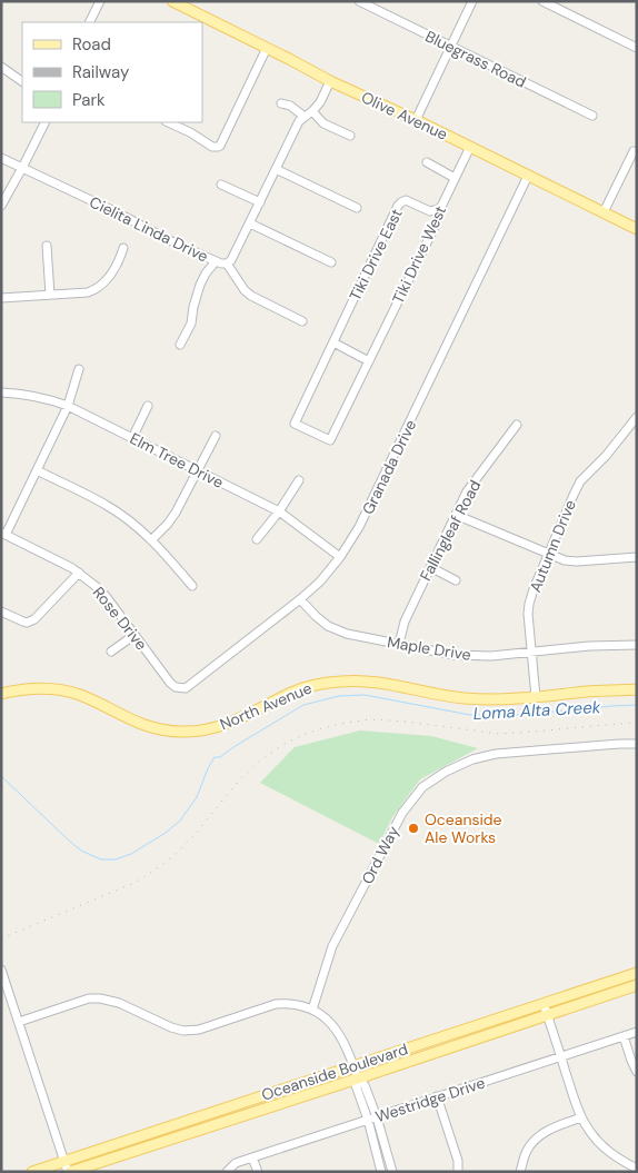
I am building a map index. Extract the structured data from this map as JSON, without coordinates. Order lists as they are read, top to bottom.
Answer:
{
  "streets": {
    "main road": ["Olive Avenue", "North Avenue", "Oceanside Boulevard"],
    "street": [
      "Bluegrass Road",
      "Cielita Linda Drive",
      "Tiki Drive East",
      "Tiki Drive West",
      "Elm Tree Drive",
      "Granada Drive",
      "Fallingleaf Road",
      "Autumn Drive",
      "Rose Drive",
      "Maple Drive",
      "Ord Way",
      "Westridge Drive"
    ]
  },
  "crossings": [
    ["Olive Avenue", "Cielita Linda Drive"],
    ["Olive Avenue", "Tiki Drive West"],
    ["Olive Avenue", "Granada Drive"],
    ["Tiki Drive East", "Tiki Drive West"],
    ["Elm Tree Drive", "Granada Drive"],
    ["Granada Drive", "Rose Drive"],
    ["Granada Drive", "Maple Drive"],
    ["Fallingleaf Road", "Maple Drive"],
    ["Autumn Drive", "Maple Drive"],
    ["Autumn Drive", "North Avenue"]
  ],
  "water": ["Loma Alta Creek"],
  "places": ["Oceanside Ale Works"],
  "legend": ["Road", "Railway", "Park"]
}
